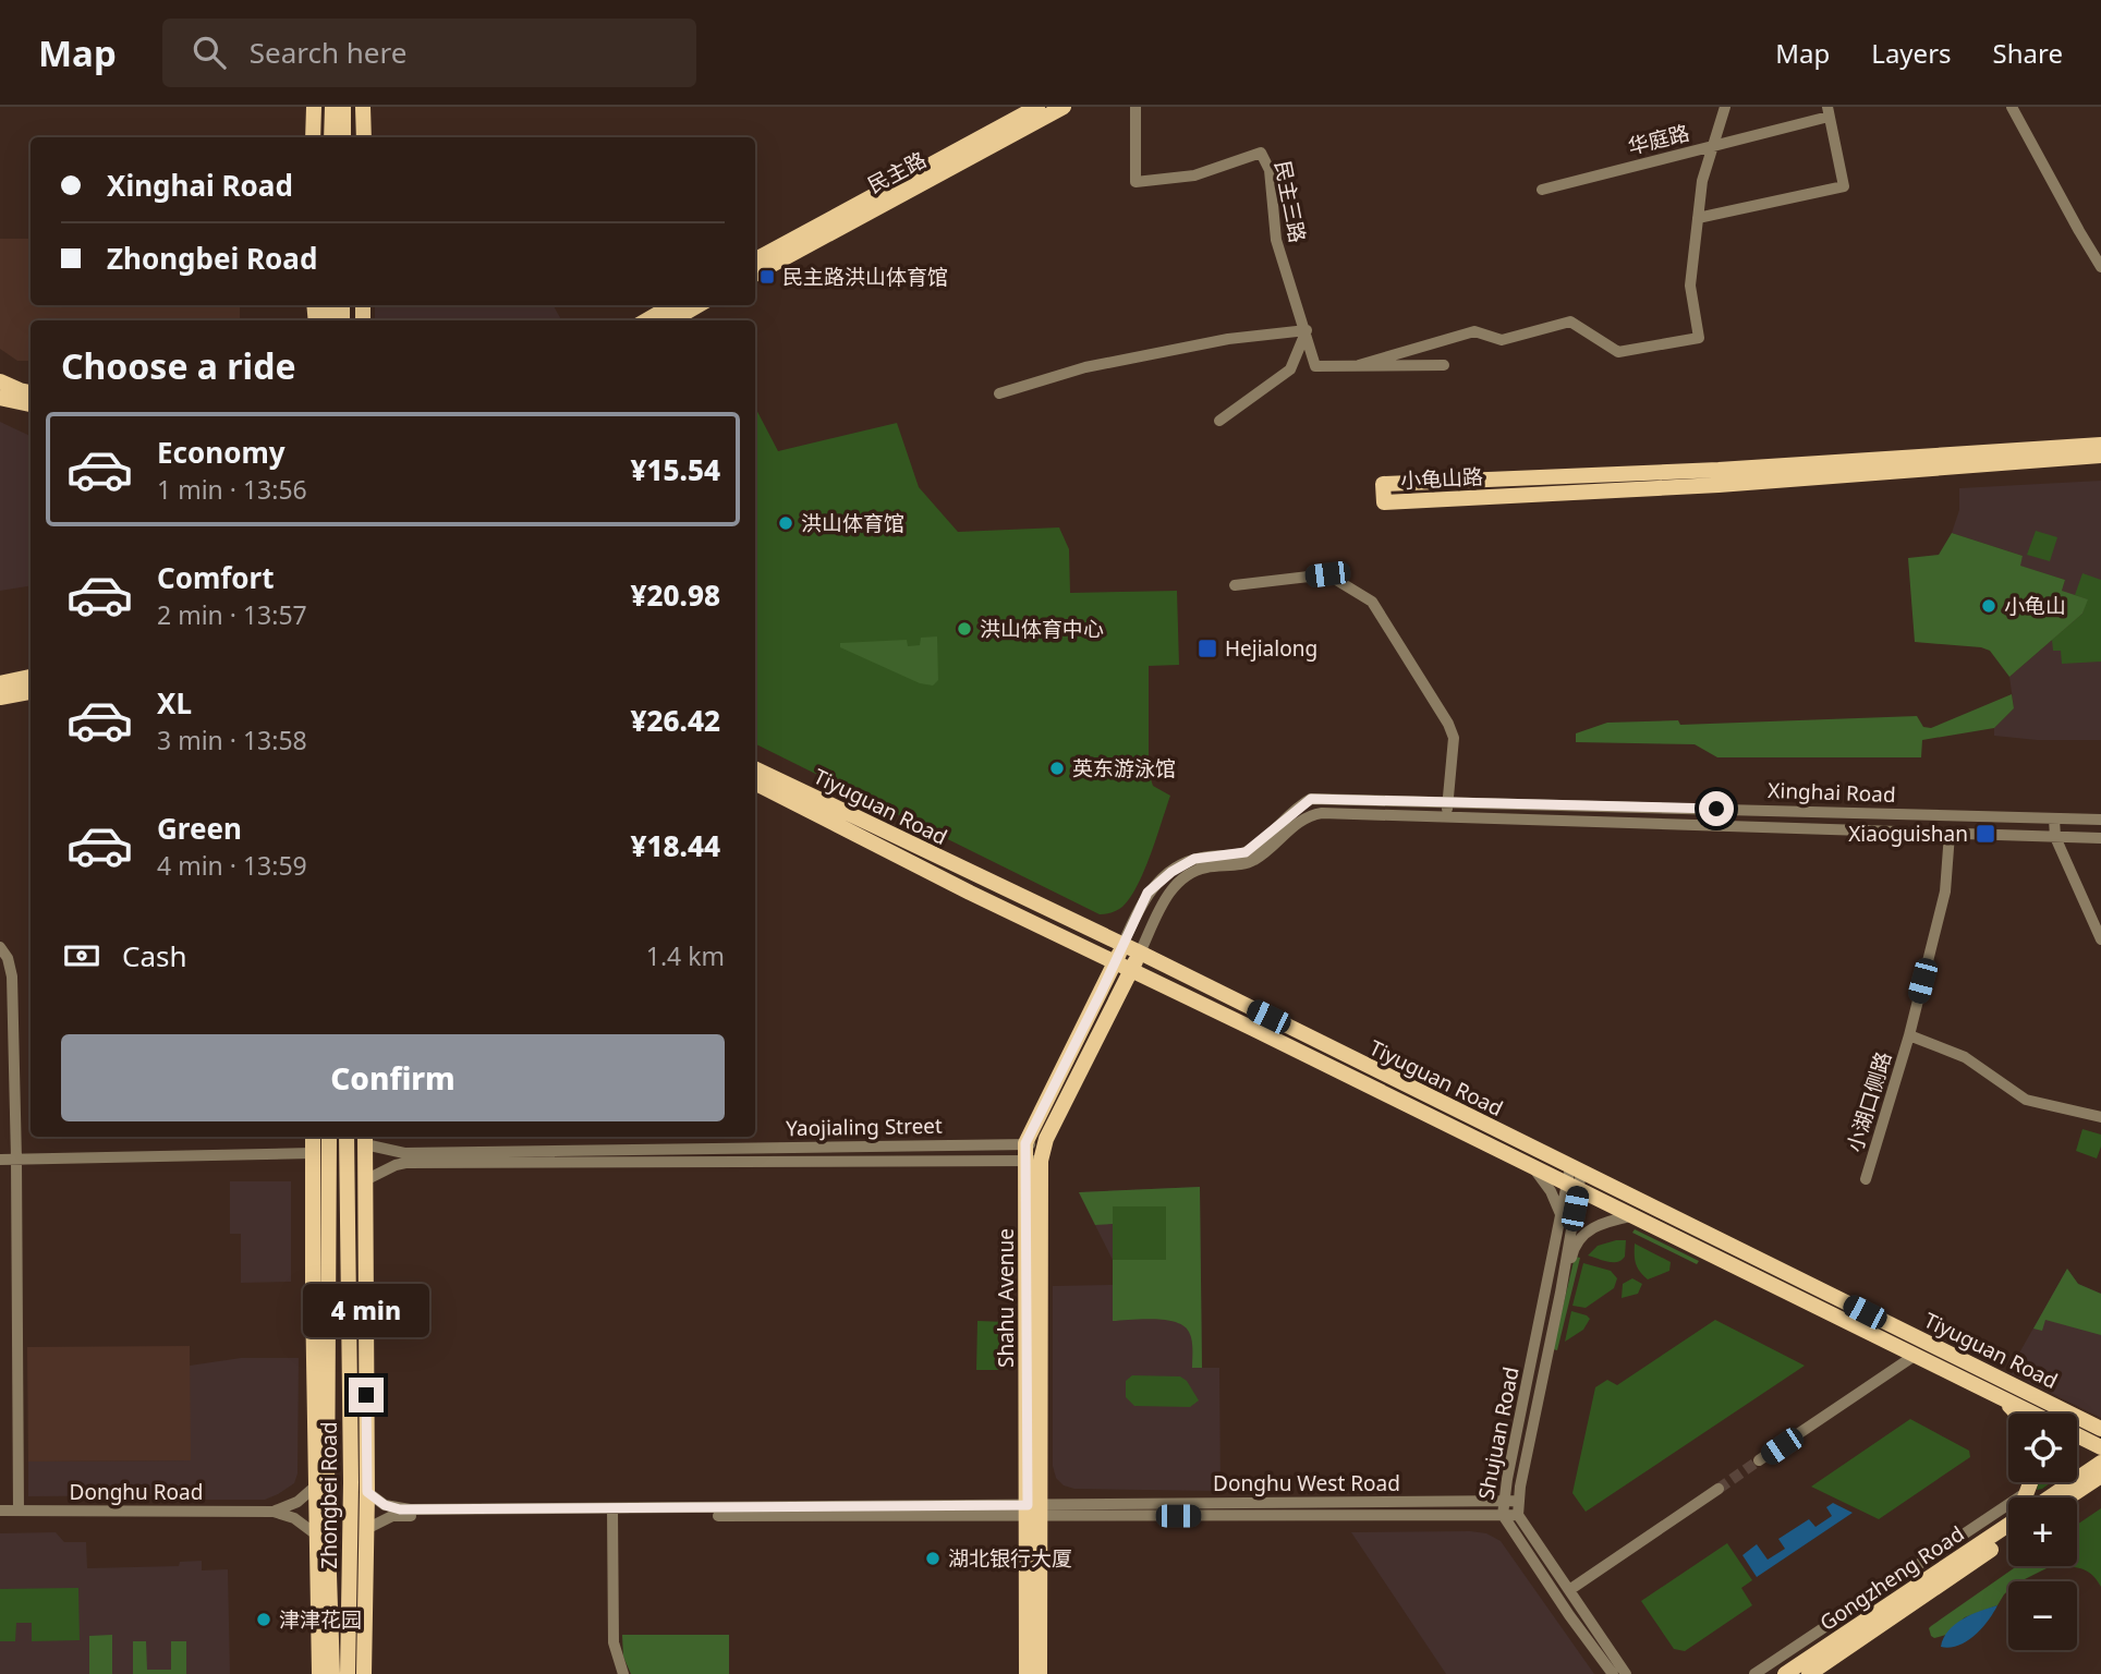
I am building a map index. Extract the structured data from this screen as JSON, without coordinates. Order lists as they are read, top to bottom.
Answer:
{
  "streets": {
    "main road": [
      "民主路",
      "小龟山路",
      "Tiyuguan Road",
      "Shahu Avenue",
      "Zhongbei Road",
      "Gongzheng Road"
    ],
    "street": [
      "华庭路",
      "民主三路",
      "Xinghai Road",
      "小湖口侧路",
      "Yaojialing Street",
      "Shujuan Road",
      "Donghu West Road",
      "Donghu Road"
    ]
  },
  "crossings": [
    ["Xinghai Road", "Tiyuguan Road"],
    ["Xinghai Road", "小湖口侧路"],
    ["Xinghai Road", "Shahu Avenue"],
    ["Tiyuguan Road", "Shahu Avenue"],
    ["Tiyuguan Road", "Shujuan Road"],
    ["Yaojialing Street", "Shahu Avenue"],
    ["Yaojialing Street", "Zhongbei Road"],
    ["Shahu Avenue", "Donghu West Road"],
    ["Shujuan Road", "Donghu West Road"],
    ["Donghu West Road", "Zhongbei Road"],
    ["Donghu Road", "Zhongbei Road"]
  ],
  "places": {
    "transit": ["民主路洪山体育馆", "Hejialong", "Xiaoguishan"],
    "other": [
      "洪山体育馆",
      "小龟山",
      "洪山体育中心",
      "英东游泳馆",
      "湖北银行大厦",
      "津津花园"
    ]
  },
  "page": {
    "header": "Map",
    "search": "Search here",
    "nav": ["Map", "Layers", "Share"],
    "banner": ["Xinghai Road", "Zhongbei Road"],
    "heading": "Choose a ride",
    "list": [
      {
        "name": "Economy",
        "note": "1 min · 13:56",
        "value": "¥15.54"
      },
      {
        "name": "Comfort",
        "note": "2 min · 13:57",
        "value": "¥20.98"
      },
      {
        "name": "XL",
        "note": "3 min · 13:58",
        "value": "¥26.42"
      },
      {
        "name": "Green",
        "note": "4 min · 13:59",
        "value": "¥18.44"
      }
    ],
    "pay": ["Cash", "1.4 km"],
    "buttons": "Confirm",
    "bubble": "4 min",
    "map_buttons": ["+", "−"]
  }
}
